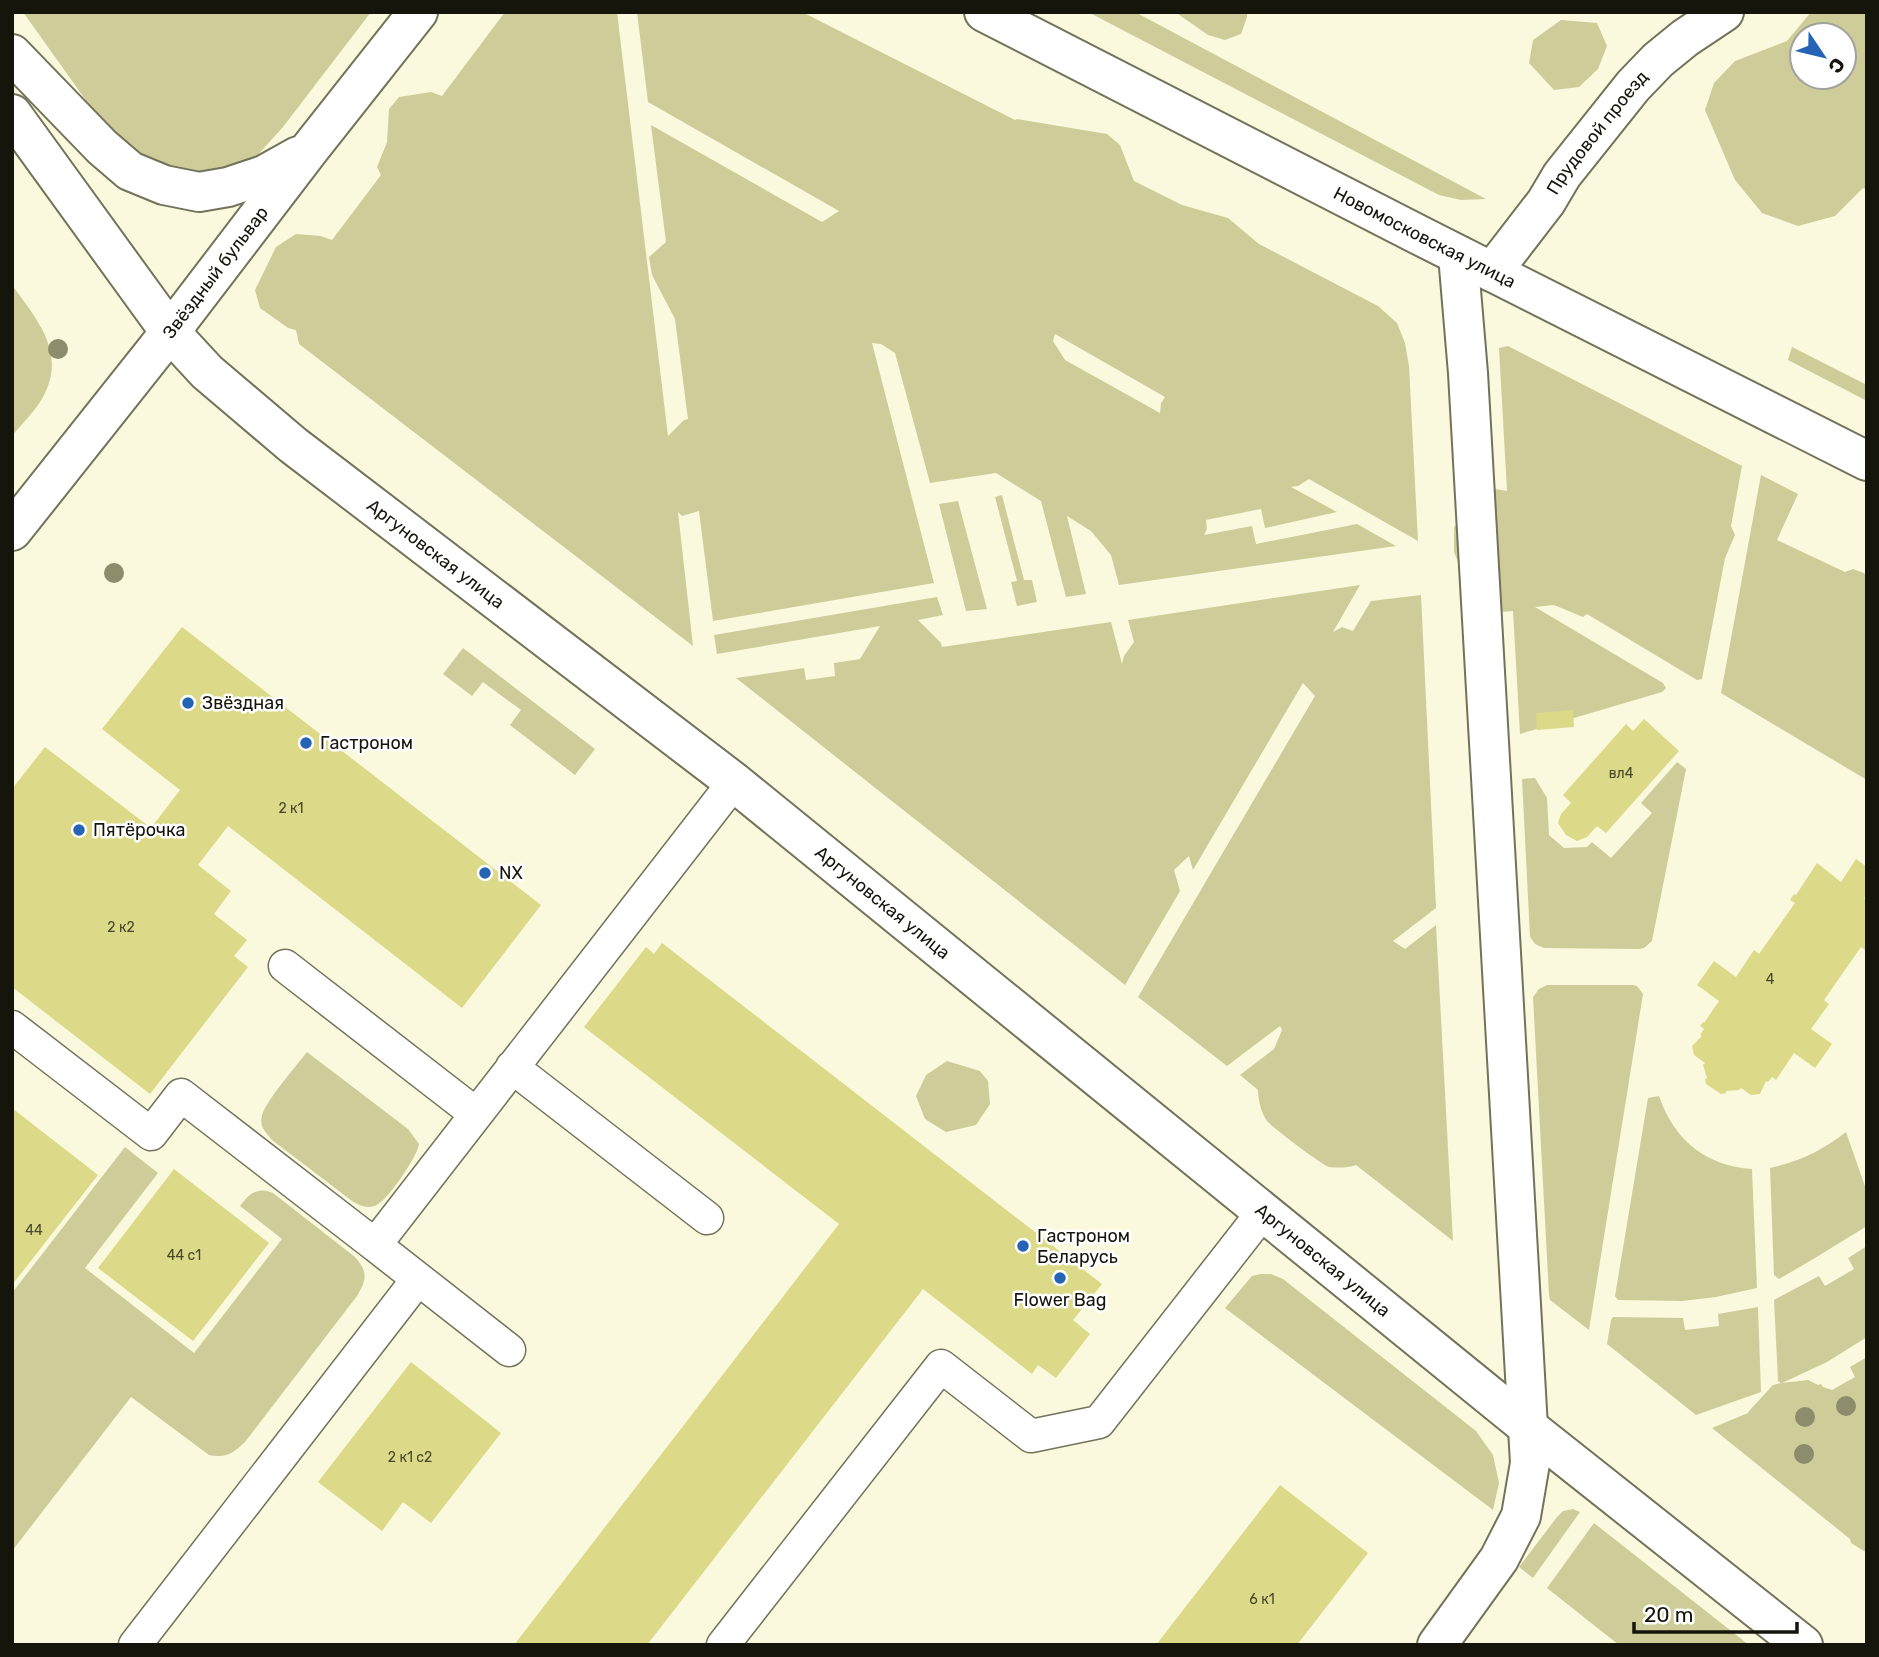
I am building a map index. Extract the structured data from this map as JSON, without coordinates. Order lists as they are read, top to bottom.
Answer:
{
  "streets": {
    "main road": [
      "Прудовой проезд",
      "Новомосковская улица",
      "Звёздный бульвар",
      "Аргуновская улица"
    ]
  },
  "crossings": [
    ["Прудовой проезд", "Новомосковская улица"],
    ["Звёздный бульвар", "Аргуновская улица"]
  ],
  "places": [
    "Звёздная",
    "Гастроном",
    "Пятёрочка",
    "NX",
    "Гастроном Беларусь",
    "Flower Bag"
  ],
  "house_numbers": [
    "вл4",
    "2 к1",
    "2 к2",
    "4",
    "44",
    "44 с1",
    "2 к1 с2",
    "6 к1"
  ],
  "scale_bar": "20 m",
  "north": "bottom right"
}
